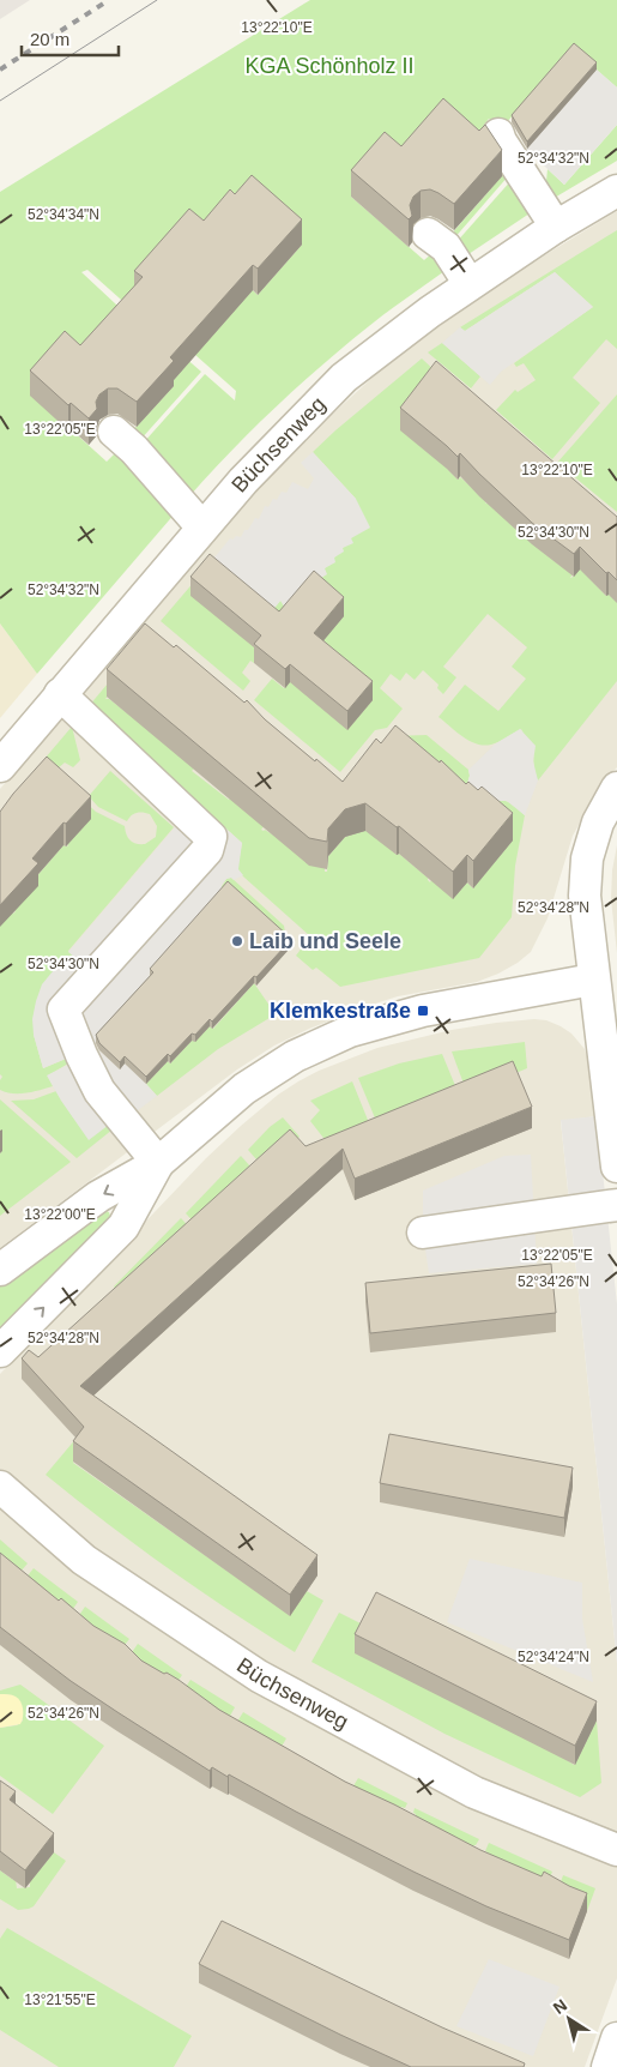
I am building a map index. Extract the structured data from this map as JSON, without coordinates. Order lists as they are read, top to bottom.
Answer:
{
  "streets": {
    "street": ["Büchsenweg"]
  },
  "parks": ["KGA Schönholz II"],
  "places": {
    "other": ["Laib und Seele"],
    "transit": ["Klemkestraße"]
  },
  "scale_bar": "20 m",
  "north": "top left",
  "coordinates": [
    "13°22'10\"E",
    "52°34'32\"N",
    "52°34'34\"N",
    "13°22'05\"E",
    "52°34'30\"N",
    "52°34'28\"N",
    "13°22'00\"E",
    "52°34'26\"N",
    "52°34'24\"N",
    "13°21'55\"E"
  ]
}
